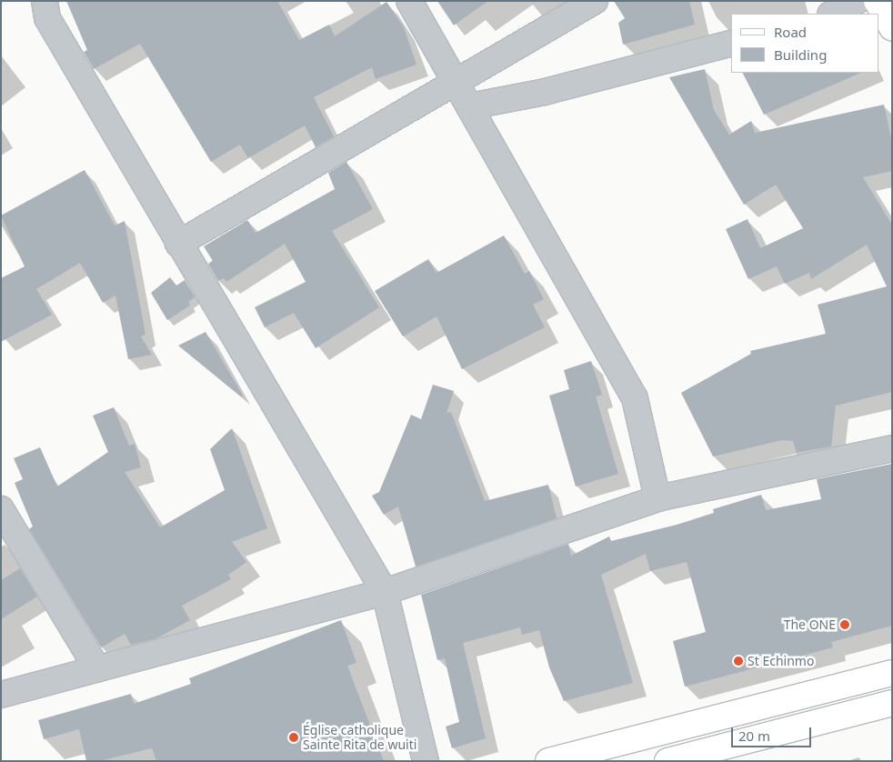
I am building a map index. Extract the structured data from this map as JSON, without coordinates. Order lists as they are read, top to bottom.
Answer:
{
  "places": ["The ONE", "St Echinmo", "Église catholique Sainte Rita de wuiti"],
  "legend": ["Road", "Building"],
  "scale_bar": "20 m"
}
